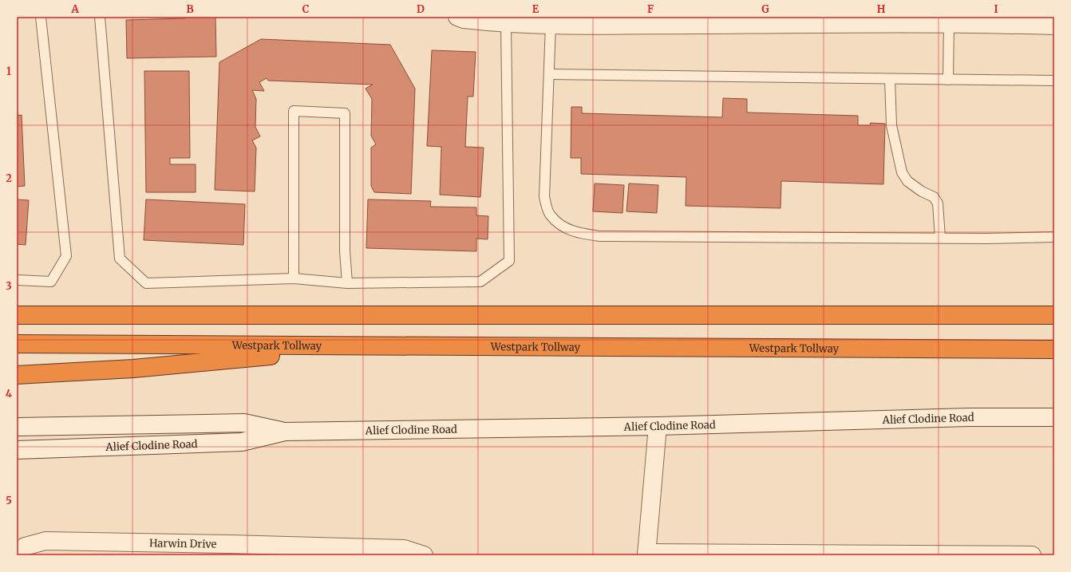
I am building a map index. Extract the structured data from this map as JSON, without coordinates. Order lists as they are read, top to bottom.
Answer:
{
  "streets": {
    "highway": ["Westpark Tollway"],
    "street": ["Alief Clodine Road", "Harwin Drive"]
  },
  "grid": {
    "columns": [
      "A",
      "B",
      "C",
      "D",
      "E",
      "F",
      "G",
      "H",
      "I"
    ],
    "rows": [
      "1",
      "2",
      "3",
      "4",
      "5"
    ]
  }
}
